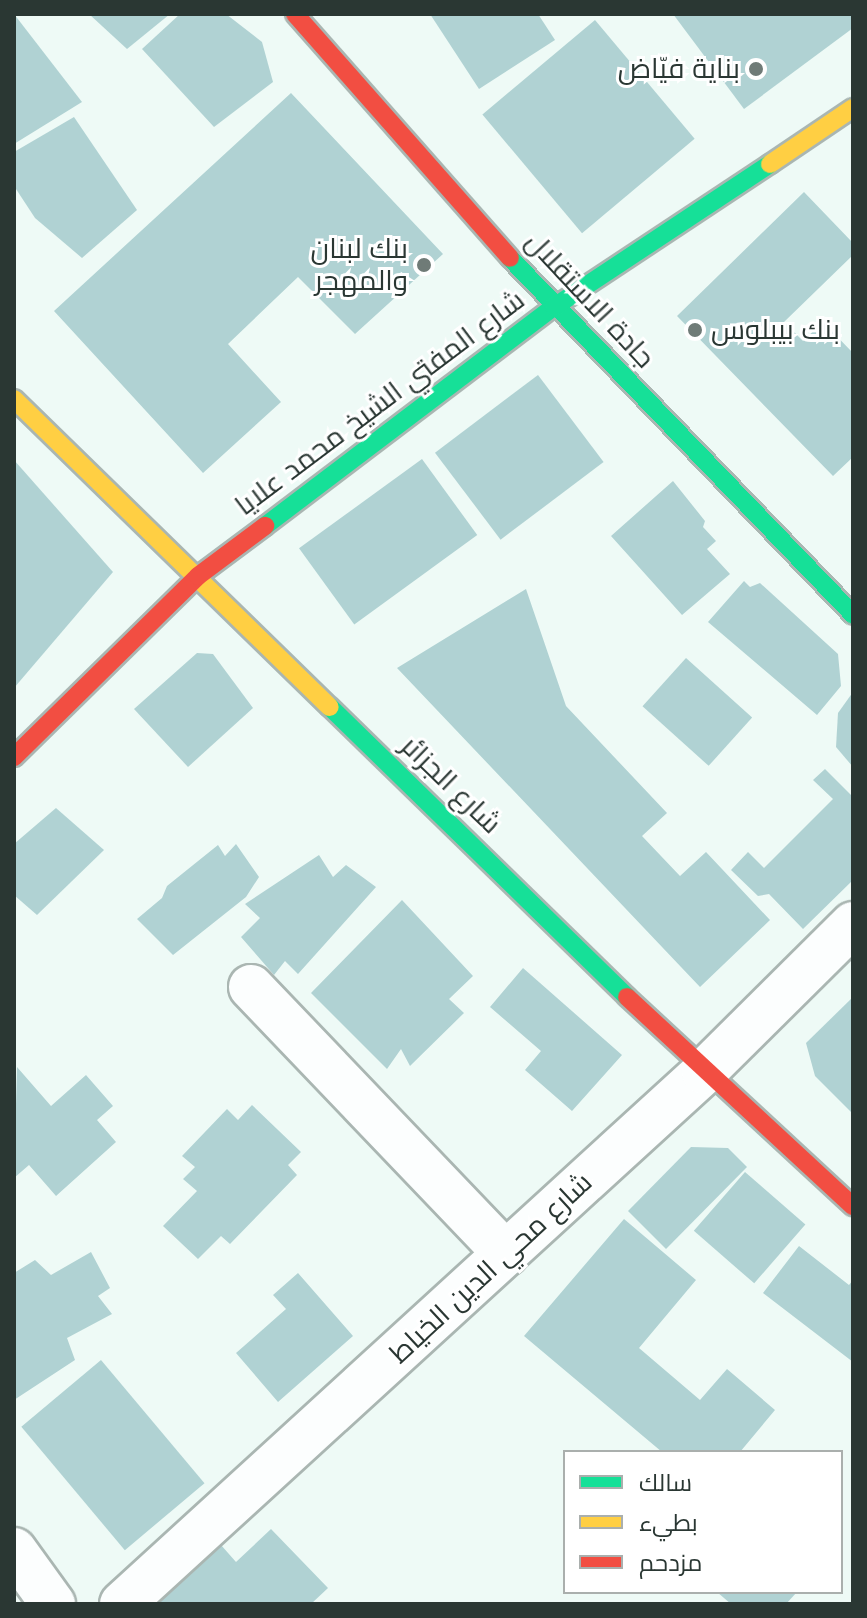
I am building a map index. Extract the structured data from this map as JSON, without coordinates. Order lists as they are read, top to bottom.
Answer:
{
  "streets": {
    "main road": ["جادة الاستقلال", "شارع المفتي الشيخ محمد علايا", "شارع الجزائر"],
    "street": ["شارع محي الدين الخياط"]
  },
  "crossings": [
    ["جادة الاستقلال", "شارع المفتي الشيخ محمد علايا"],
    ["شارع المفتي الشيخ محمد علايا", "شارع الجزائر"],
    ["شارع الجزائر", "شارع محي الدين الخياط"]
  ],
  "places": ["بناية فيّاض", "بنك لبنان والمهجر", "بنك بيبلوس"],
  "legend": ["سالك", "بطيء", "مزدحم"]
}
